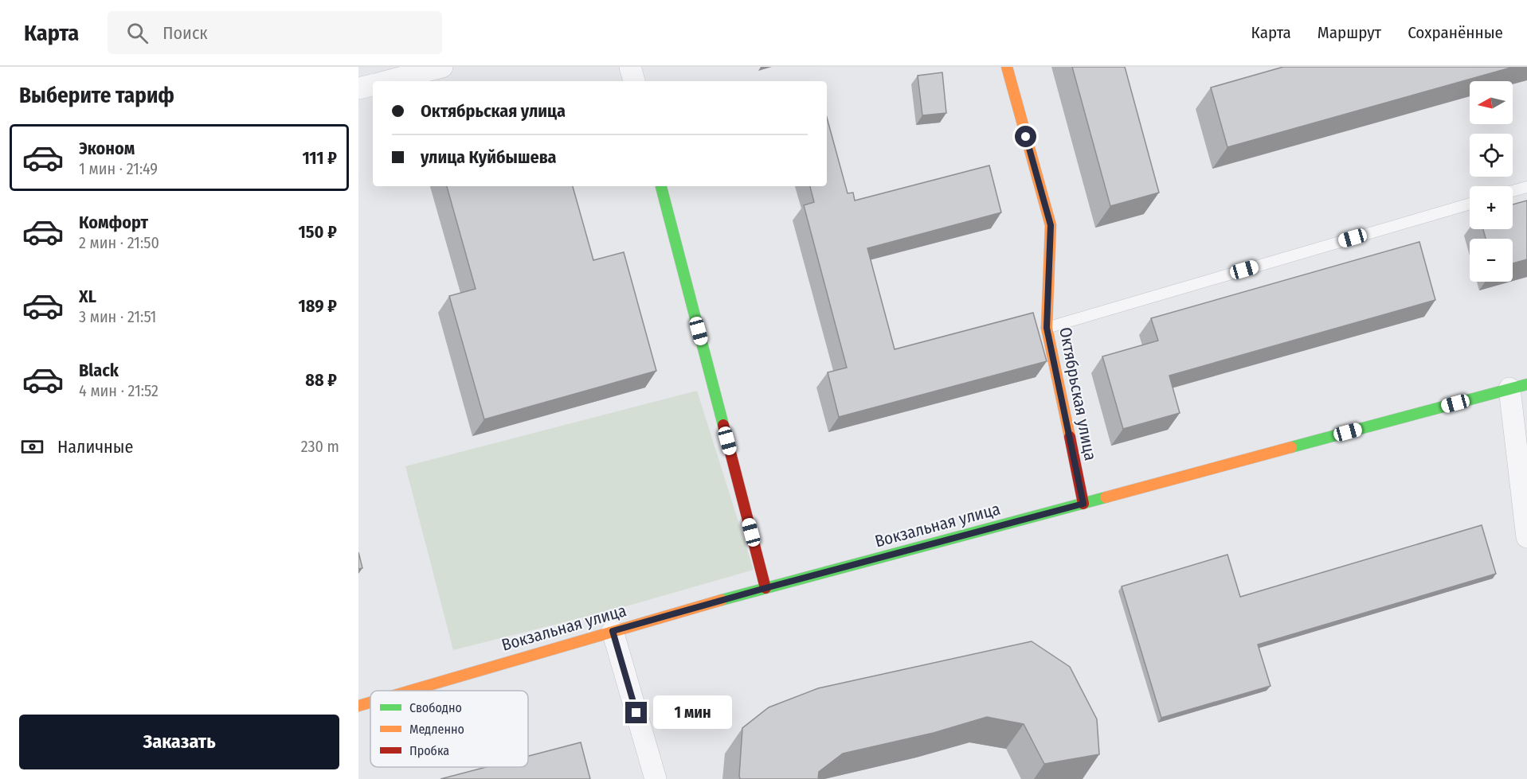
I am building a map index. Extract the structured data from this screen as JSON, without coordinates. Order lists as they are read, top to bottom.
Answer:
{
  "streets": {
    "street": ["Октябрьская улица", "Вокзальная улица"]
  },
  "crossings": [
    ["Октябрьская улица", "Вокзальная улица"]
  ],
  "legend": ["Свободно", "Медленно", "Пробка"],
  "north": "left",
  "page": {
    "header": "Карта",
    "search": "Поиск",
    "nav": ["Карта", "Маршрут", "Сохранённые"],
    "heading": "Выберите тариф",
    "map_buttons": ["+", "−"],
    "banner": ["Октябрьская улица", "улица Куйбышева"],
    "list": [
      {
        "name": "Эконом",
        "note": "1 мин · 21:49",
        "value": "111 ₽"
      },
      {
        "name": "Комфорт",
        "note": "2 мин · 21:50",
        "value": "150 ₽"
      },
      {
        "name": "XL",
        "note": "3 мин · 21:51",
        "value": "189 ₽"
      },
      {
        "name": "Black",
        "note": "4 мин · 21:52",
        "value": "88 ₽"
      }
    ],
    "pay": ["Наличные", "230 m"],
    "bubble": "1 мин",
    "buttons": "Заказать"
  }
}
